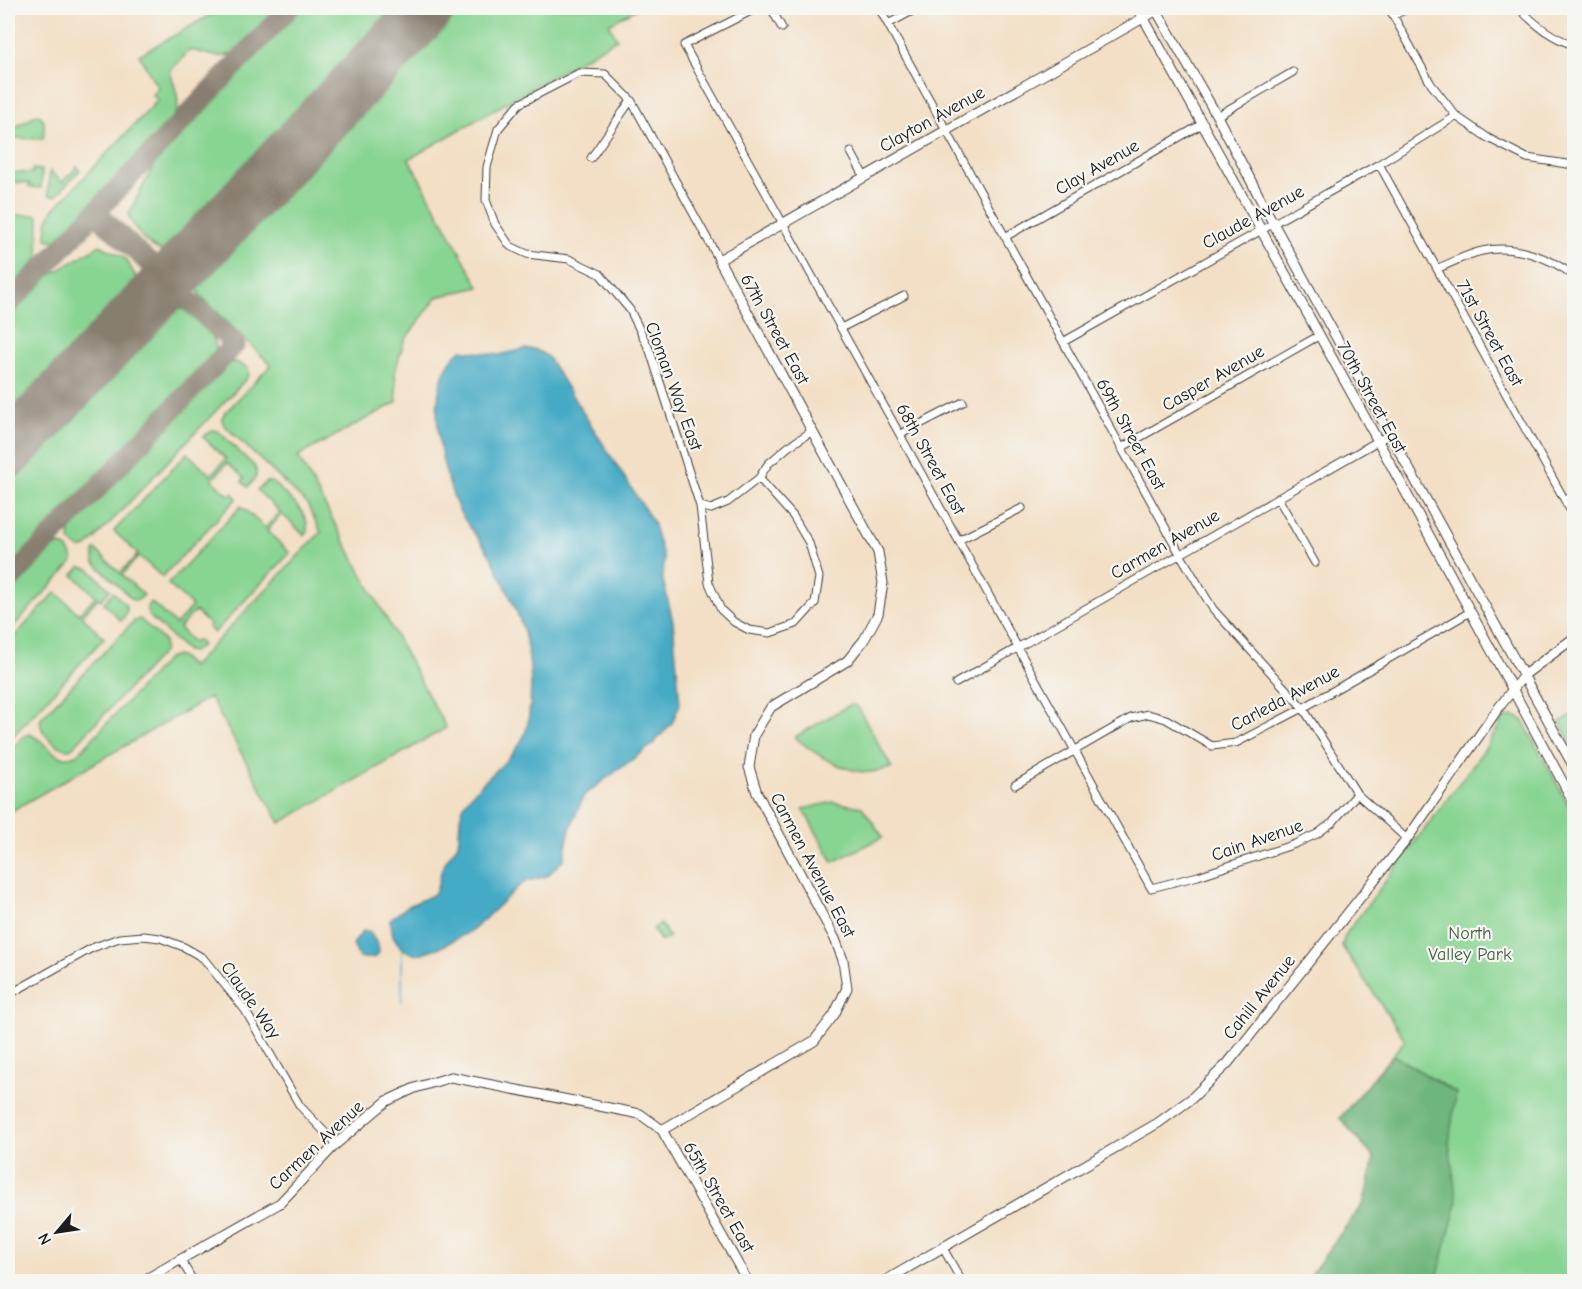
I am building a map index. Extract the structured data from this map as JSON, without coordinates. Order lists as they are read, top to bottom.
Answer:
{
  "streets": {
    "street": [
      "Clayton Avenue",
      "Clay Avenue",
      "Claude Avenue",
      "67th Street East",
      "71st Street East",
      "Casper Avenue",
      "Cloman Way East",
      "70th Street East",
      "69th Street East",
      "68th Street East",
      "Carmen Avenue",
      "Carleda Avenue",
      "Cain Avenue",
      "Carmen Avenue East",
      "Cahill Avenue",
      "Claude Way",
      "65th Street East"
    ]
  },
  "crossings": [
    ["Clayton Avenue", "67th Street East"],
    ["Clayton Avenue", "70th Street East"],
    ["Clayton Avenue", "69th Street East"],
    ["Clayton Avenue", "68th Street East"],
    ["Clay Avenue", "70th Street East"],
    ["Clay Avenue", "69th Street East"],
    ["Claude Avenue", "71st Street East"],
    ["Claude Avenue", "70th Street East"],
    ["Claude Avenue", "69th Street East"],
    ["67th Street East", "Cloman Way East"],
    ["67th Street East", "Carmen Avenue East"],
    ["Casper Avenue", "70th Street East"],
    ["Casper Avenue", "69th Street East"],
    ["70th Street East", "Carmen Avenue"],
    ["70th Street East", "Carleda Avenue"],
    ["70th Street East", "Cahill Avenue"],
    ["69th Street East", "Carmen Avenue"],
    ["69th Street East", "Carleda Avenue"],
    ["69th Street East", "Cain Avenue"],
    ["69th Street East", "Cahill Avenue"],
    ["68th Street East", "Carmen Avenue"],
    ["68th Street East", "Carleda Avenue"],
    ["68th Street East", "Cain Avenue"],
    ["Carmen Avenue", "Carmen Avenue East"],
    ["Carmen Avenue", "Claude Way"],
    ["Carmen Avenue", "65th Street East"],
    ["Carmen Avenue East", "65th Street East"]
  ],
  "parks": ["North Valley Park"],
  "north": "bottom left"
}
